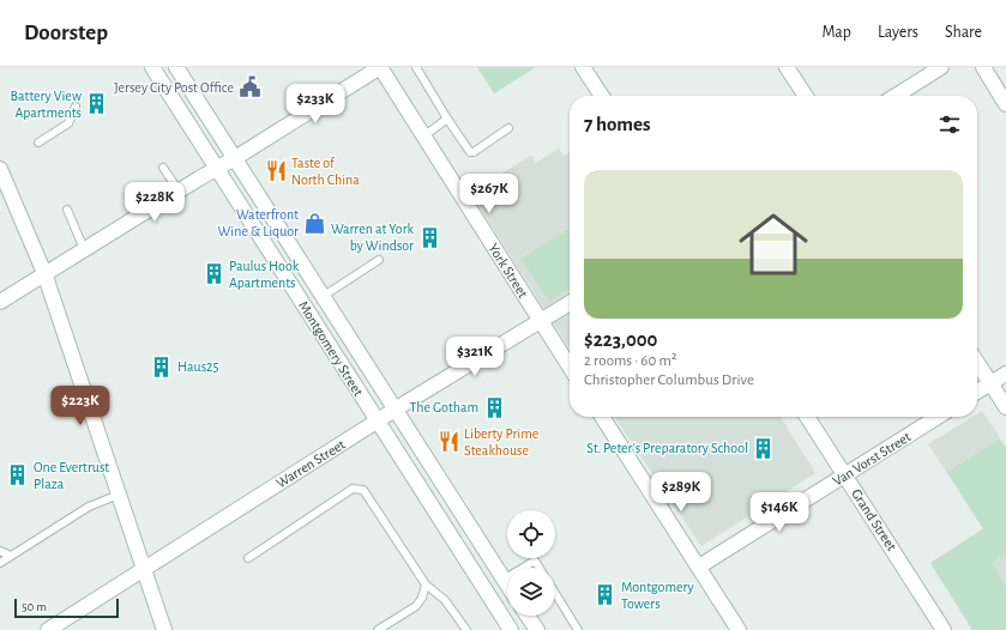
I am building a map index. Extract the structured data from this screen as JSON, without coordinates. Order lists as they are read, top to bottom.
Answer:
{
  "streets": {
    "street": [
      "York Street",
      "Montgomery Street",
      "Van Vorst Street",
      "Warren Street",
      "Grand Street"
    ]
  },
  "crossings": [
    ["York Street", "Warren Street"],
    ["Montgomery Street", "Warren Street"],
    ["Van Vorst Street", "Grand Street"]
  ],
  "places": {
    "public building": ["Jersey City Post Office"],
    "building": [
      "Battery View Apartments",
      "Warren at York by Windsor",
      "Paulus Hook Apartments",
      "Haus25",
      "The Gotham",
      "St. Peter's Preparatory School",
      "One Evertrust Plaza",
      "Montgomery Towers"
    ],
    "restaurant": ["Taste of North China", "Liberty Prime Steakhouse"],
    "shop": ["Waterfront Wine & Liquor"]
  },
  "scale_bar": "50 m",
  "page": {
    "header": "Doorstep",
    "nav": ["Map", "Layers", "Share"],
    "price": [
      "$233K",
      "$267K",
      "$228K",
      "$321K",
      "$223K",
      "$289K",
      "$146K"
    ],
    "heading": "7 homes",
    "list": [
      {
        "name": "$223,000",
        "note": "2 rooms · 60 m² · Christopher Columbus Drive"
      }
    ],
    "scale": "50 m"
  }
}
